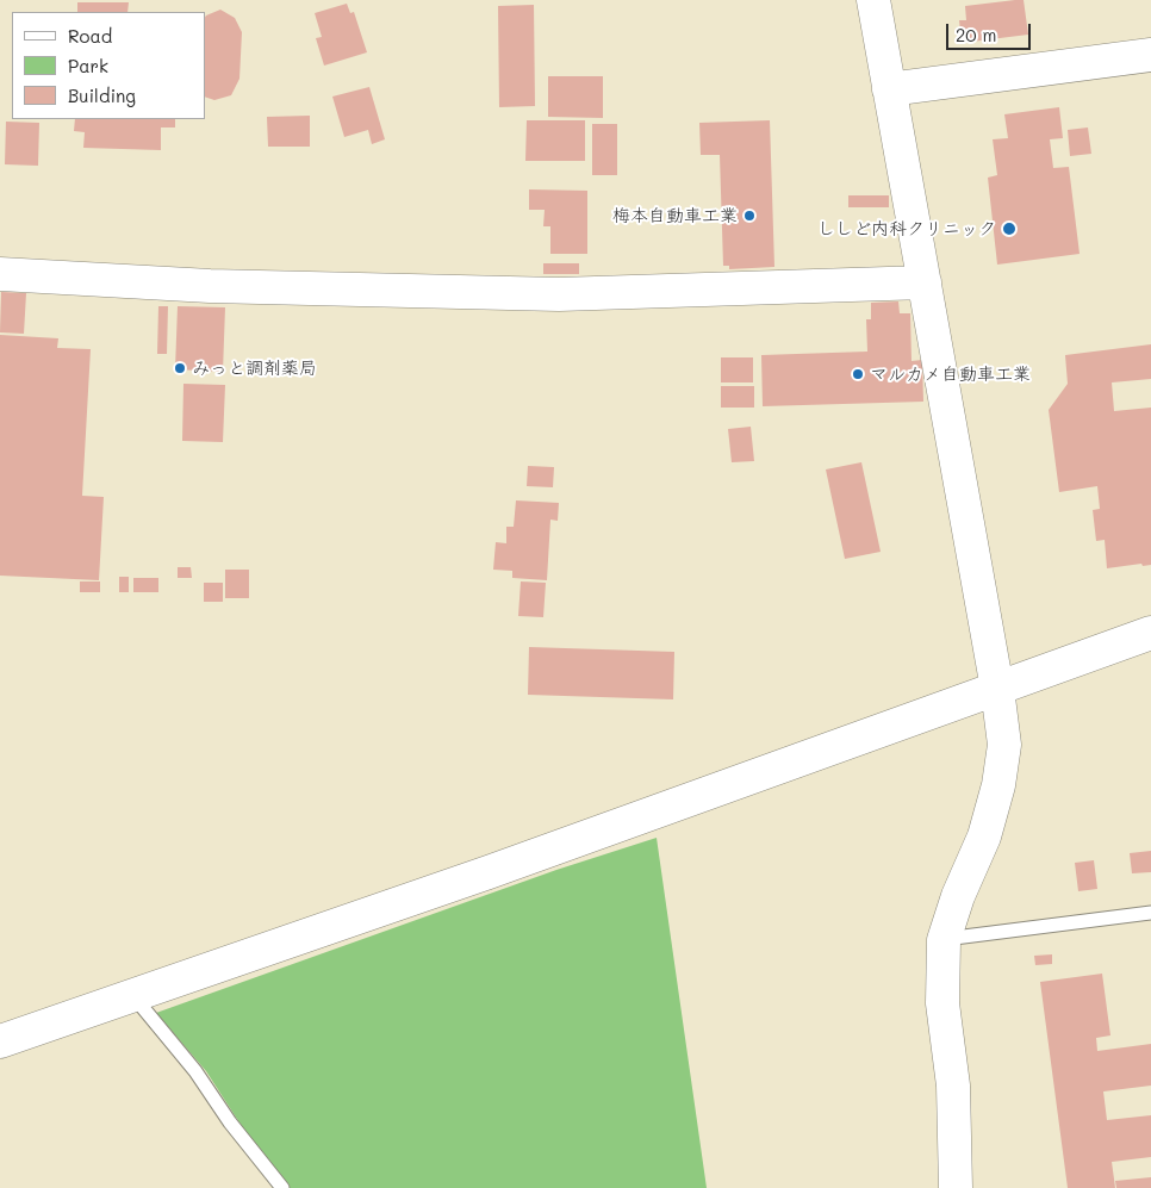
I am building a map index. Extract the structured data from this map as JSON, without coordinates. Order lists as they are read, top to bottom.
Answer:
{
  "places": [
    "梅本自動車工業",
    "ししど内科クリニック",
    "みっと調剤薬局",
    "マルカメ自動車工業"
  ],
  "legend": ["Road", "Park", "Building"],
  "scale_bar": "20 m"
}
